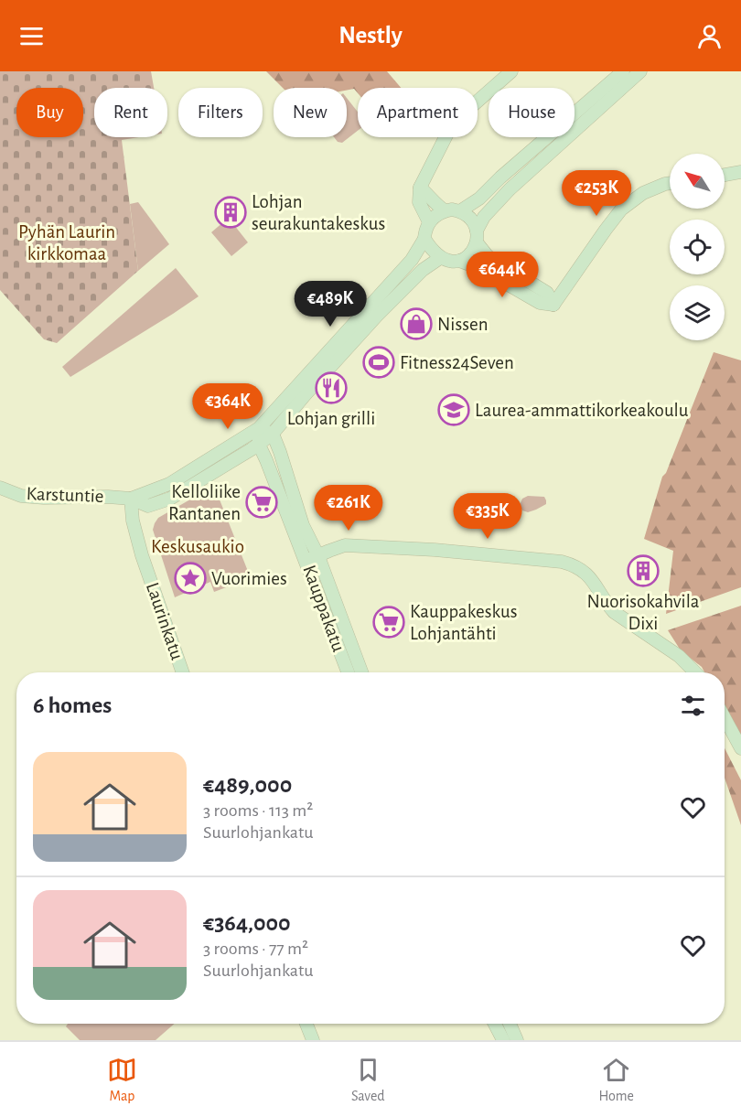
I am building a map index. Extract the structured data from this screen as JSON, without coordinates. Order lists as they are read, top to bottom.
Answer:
{
  "streets": {
    "main road": ["Karstuntie", "Kauppakatu", "Laurinkatu"]
  },
  "crossings": [
    ["Karstuntie", "Kauppakatu"],
    ["Karstuntie", "Laurinkatu"]
  ],
  "parks": ["Pyhän Laurin kirkkomaa", "Keskusaukio"],
  "places": {
    "building": ["Lohjan seurakuntakeskus", "Nuorisokahvila Dixi"],
    "shop": ["Nissen"],
    "sports": ["Fitness24Seven"],
    "restaurant": ["Lohjan grilli"],
    "school or university": ["Laurea-ammattikorkeakoulu"],
    "supermarket": ["Kelloliike Rantanen", "Kauppakeskus Lohjantähti"],
    "place": ["Vuorimies"]
  },
  "north": "top left",
  "page": {
    "header": "Nestly",
    "chip": [
      "Buy",
      "Rent",
      "Filters",
      "New",
      "Apartment",
      "House"
    ],
    "price": [
      "€253K",
      "€644K",
      "€489K",
      "€364K",
      "€261K",
      "€335K"
    ],
    "heading": "6 homes",
    "list": [
      {
        "name": "€489,000",
        "note": "3 rooms · 113 m² · Suurlohjankatu"
      },
      {
        "name": "€364,000",
        "note": "3 rooms · 77 m² · Suurlohjankatu"
      }
    ],
    "tabs": ["Map", "Saved", "Home"]
  }
}
